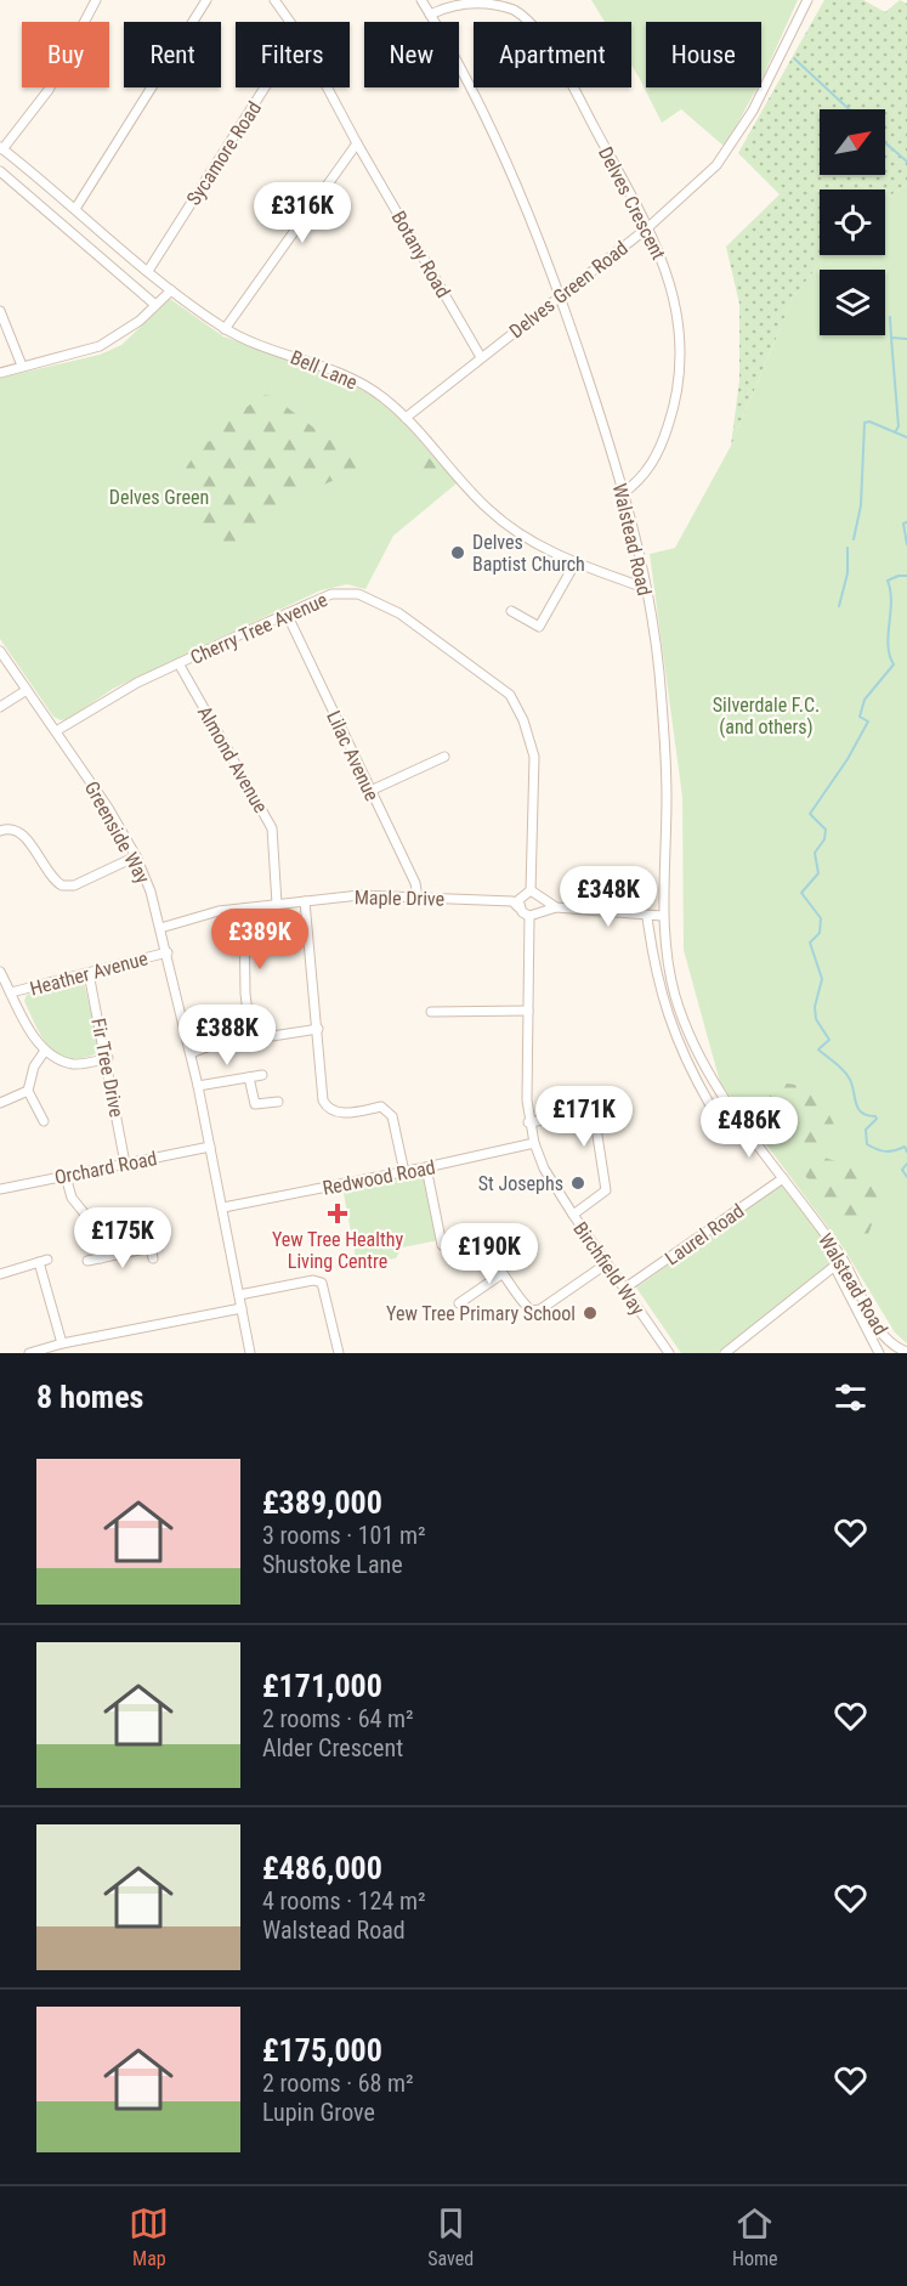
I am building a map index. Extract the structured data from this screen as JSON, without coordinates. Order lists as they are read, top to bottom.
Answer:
{
  "streets": {
    "street": [
      "Sycamore Road",
      "Delves Crescent",
      "Botany Road",
      "Delves Green Road",
      "Bell Lane",
      "Walstead Road",
      "Cherry Tree Avenue",
      "Lilac Avenue",
      "Almond Avenue",
      "Greenside Way",
      "Maple Drive",
      "Heather Avenue",
      "Fir Tree Drive",
      "Orchard Road",
      "Redwood Road",
      "Laurel Road",
      "Birchfield Way"
    ]
  },
  "crossings": [
    ["Sycamore Road", "Bell Lane"],
    ["Delves Crescent", "Delves Green Road"],
    ["Delves Crescent", "Walstead Road"],
    ["Botany Road", "Delves Green Road"],
    ["Delves Green Road", "Bell Lane"],
    ["Delves Green Road", "Walstead Road"],
    ["Bell Lane", "Walstead Road"],
    ["Walstead Road", "Laurel Road"],
    ["Cherry Tree Avenue", "Lilac Avenue"],
    ["Cherry Tree Avenue", "Almond Avenue"],
    ["Cherry Tree Avenue", "Greenside Way"],
    ["Cherry Tree Avenue", "Maple Drive"],
    ["Lilac Avenue", "Maple Drive"],
    ["Almond Avenue", "Maple Drive"],
    ["Greenside Way", "Maple Drive"],
    ["Greenside Way", "Heather Avenue"],
    ["Greenside Way", "Orchard Road"],
    ["Greenside Way", "Redwood Road"],
    ["Heather Avenue", "Fir Tree Drive"],
    ["Fir Tree Drive", "Orchard Road"],
    ["Redwood Road", "Birchfield Way"],
    ["Laurel Road", "Birchfield Way"]
  ],
  "parks": ["Delves Green", "Silverdale F.C. (and others)"],
  "places": {
    "other": ["Delves Baptist Church", "St Josephs", "Yew Tree Primary School"],
    "health": ["Yew Tree Healthy Living Centre"]
  },
  "north": "top right",
  "page": {
    "chip": [
      "Buy",
      "Rent",
      "Filters",
      "New",
      "Apartment",
      "House"
    ],
    "price": [
      "£316K",
      "£348K",
      "£389K",
      "£388K",
      "£171K",
      "£486K",
      "£175K",
      "£190K"
    ],
    "heading": "8 homes",
    "list": [
      {
        "name": "£389,000",
        "note": "3 rooms · 101 m² · Shustoke Lane"
      },
      {
        "name": "£171,000",
        "note": "2 rooms · 64 m² · Alder Crescent"
      },
      {
        "name": "£486,000",
        "note": "4 rooms · 124 m² · Walstead Road"
      },
      {
        "name": "£175,000",
        "note": "2 rooms · 68 m² · Lupin Grove"
      }
    ],
    "tabs": ["Map", "Saved", "Home"]
  }
}
